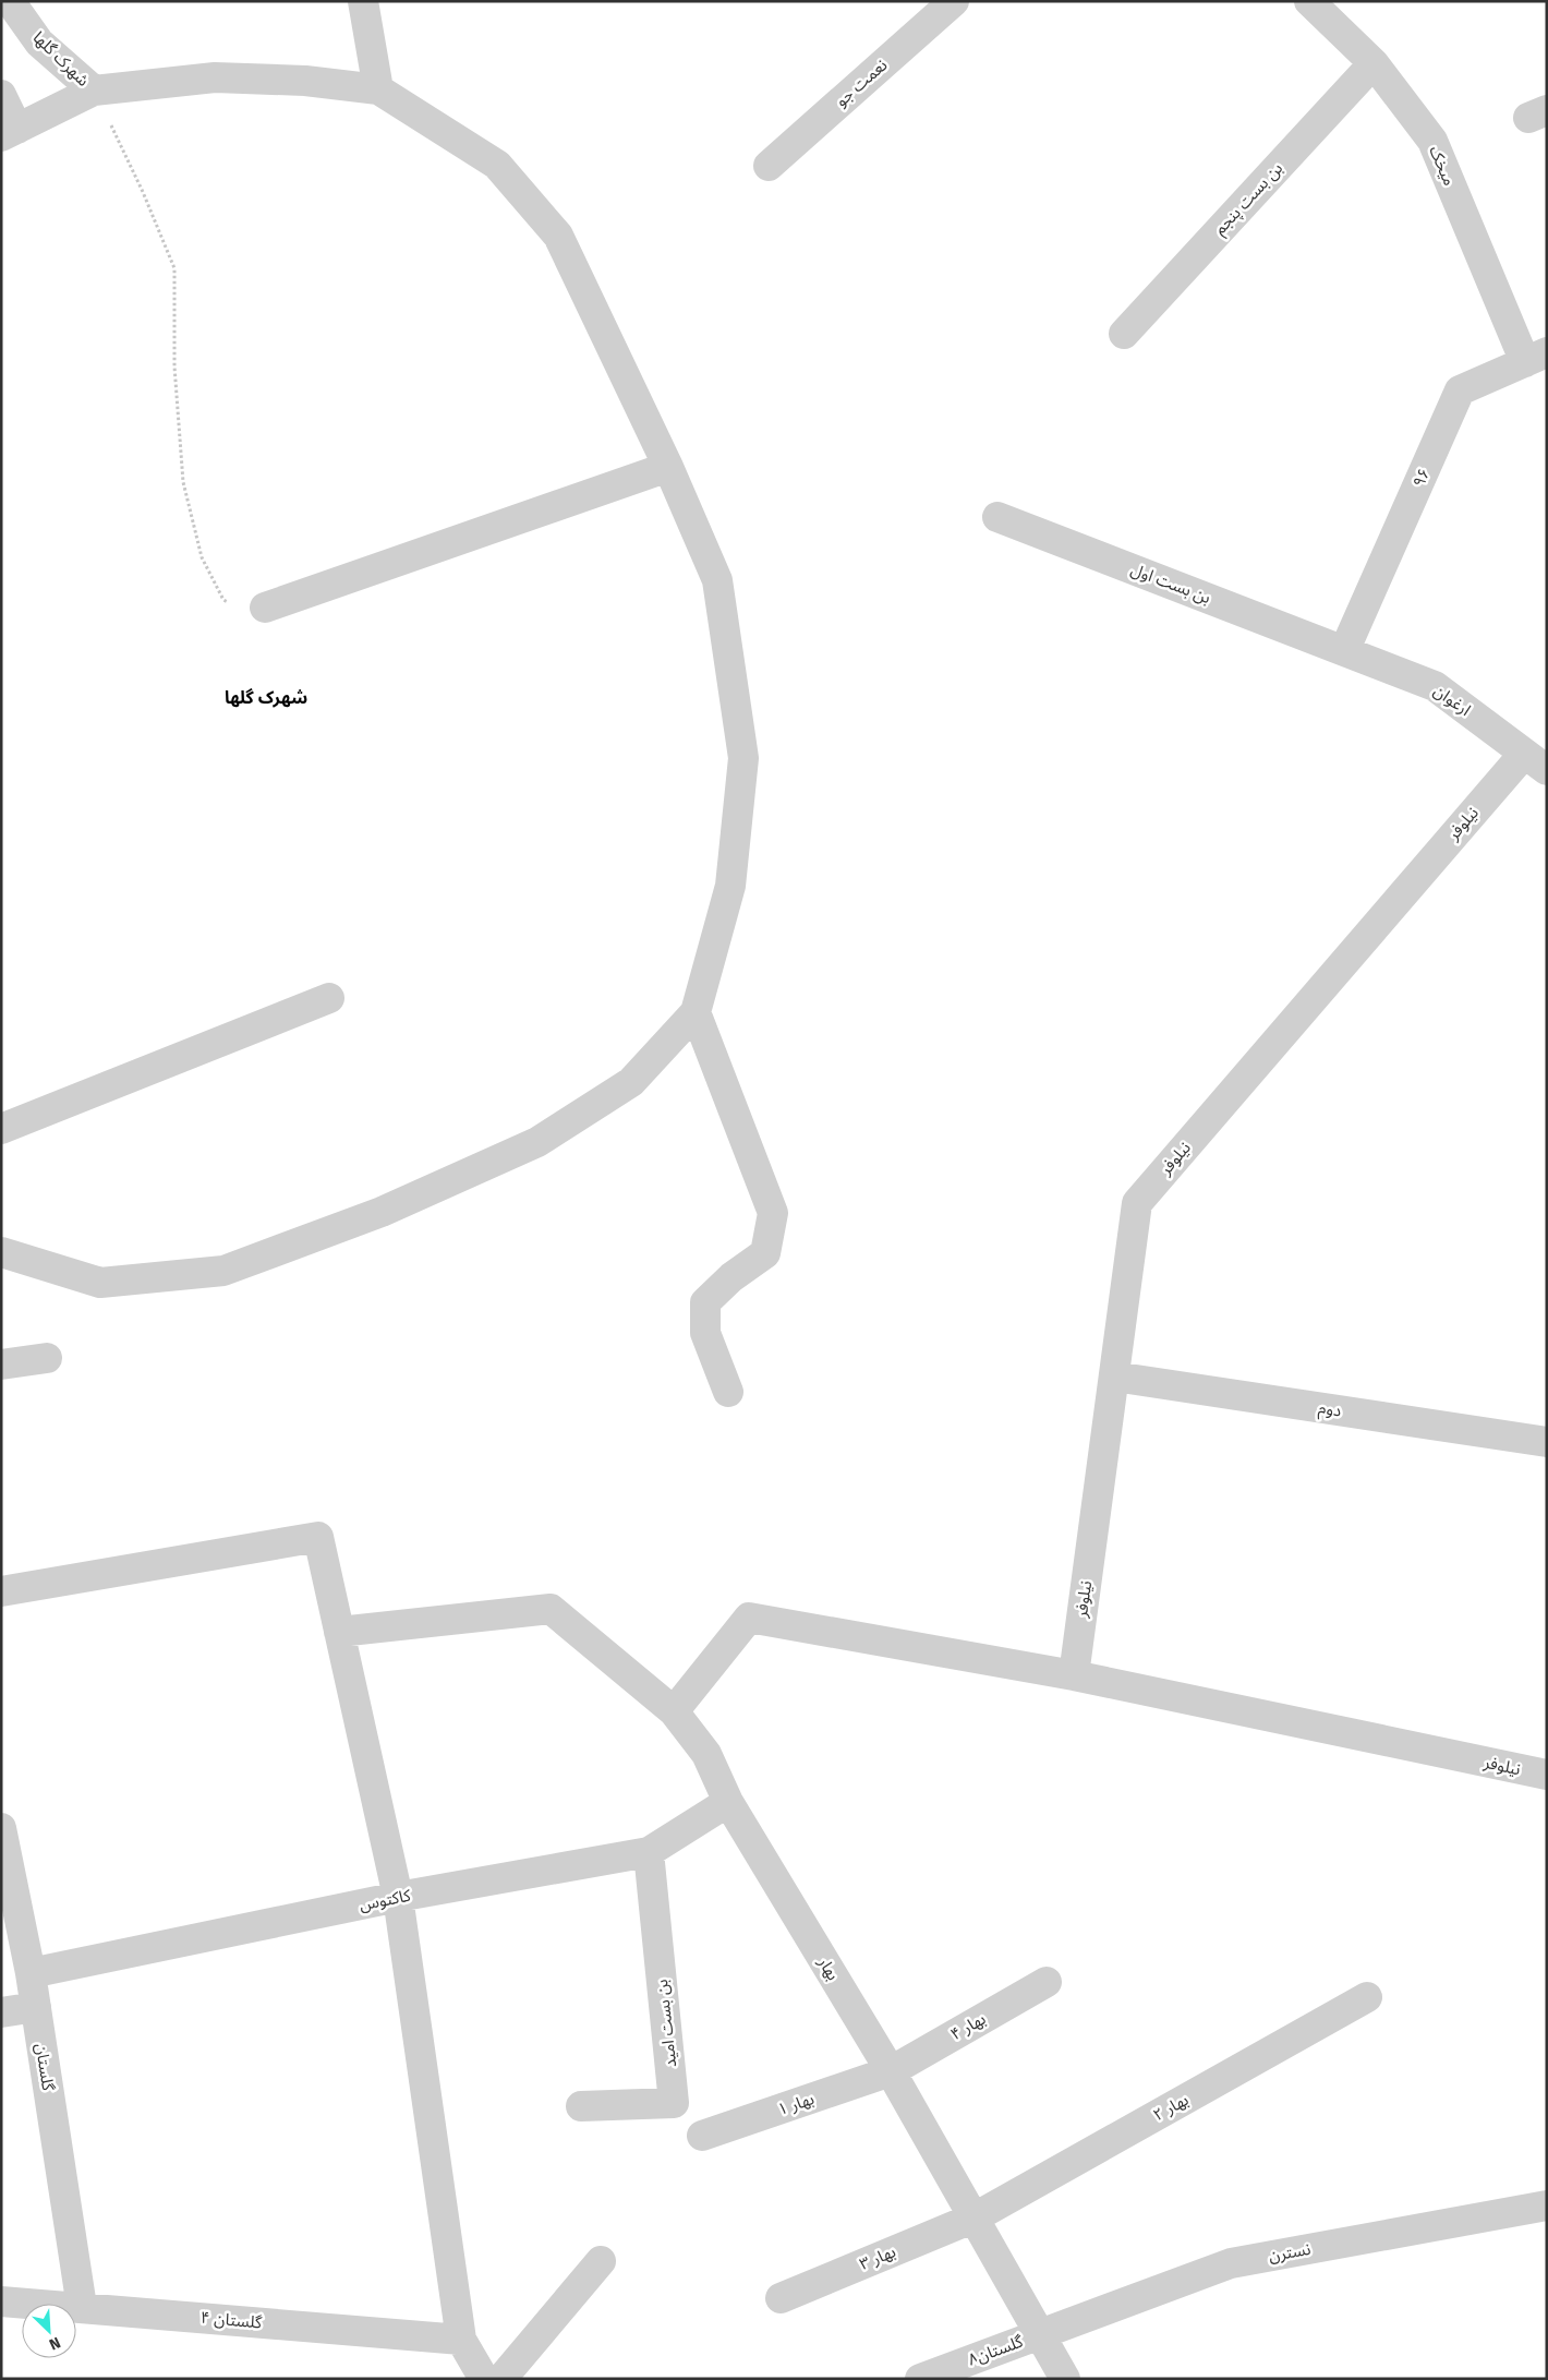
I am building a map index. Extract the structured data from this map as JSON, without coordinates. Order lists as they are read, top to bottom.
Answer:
{
  "streets": {
    "street": [
      "شهرک گلها",
      "نعمت جو",
      "میخک",
      "بن بست پنجم",
      "۹۶",
      "بن بست اول",
      "ارغوان",
      "نیلوفر",
      "دوم",
      "کاکتوس",
      "بهار",
      "بن بست امید",
      "بهار ۴",
      "گلستان",
      "بهار ۱",
      "بهار ۲",
      "نسترن",
      "بهار ۳",
      "گلستان ۴",
      "گلستان۸"
    ]
  },
  "crossings": [
    ["میخک", "بن بست پنجم"],
    ["میخک", "۹۶"],
    ["۹۶", "بن بست اول"],
    ["۹۶", "ارغوان"],
    ["بن بست اول", "ارغوان"],
    ["ارغوان", "نیلوفر"],
    ["نیلوفر", "دوم"],
    ["نیلوفر", "بهار"],
    ["کاکتوس", "بهار"],
    ["کاکتوس", "بن بست امید"],
    ["کاکتوس", "گلستان"],
    ["بهار", "بهار ۴"],
    ["بهار", "بهار ۱"],
    ["بهار", "بهار ۲"],
    ["بهار", "نسترن"],
    ["بهار", "بهار ۳"],
    ["بهار", "گلستان۸"],
    ["بهار ۴", "بهار ۱"],
    ["گلستان", "گلستان ۴"],
    ["بهار ۲", "بهار ۳"],
    ["نسترن", "گلستان۸"]
  ],
  "districts": ["شهرک گلها"],
  "north": "bottom right"
}
